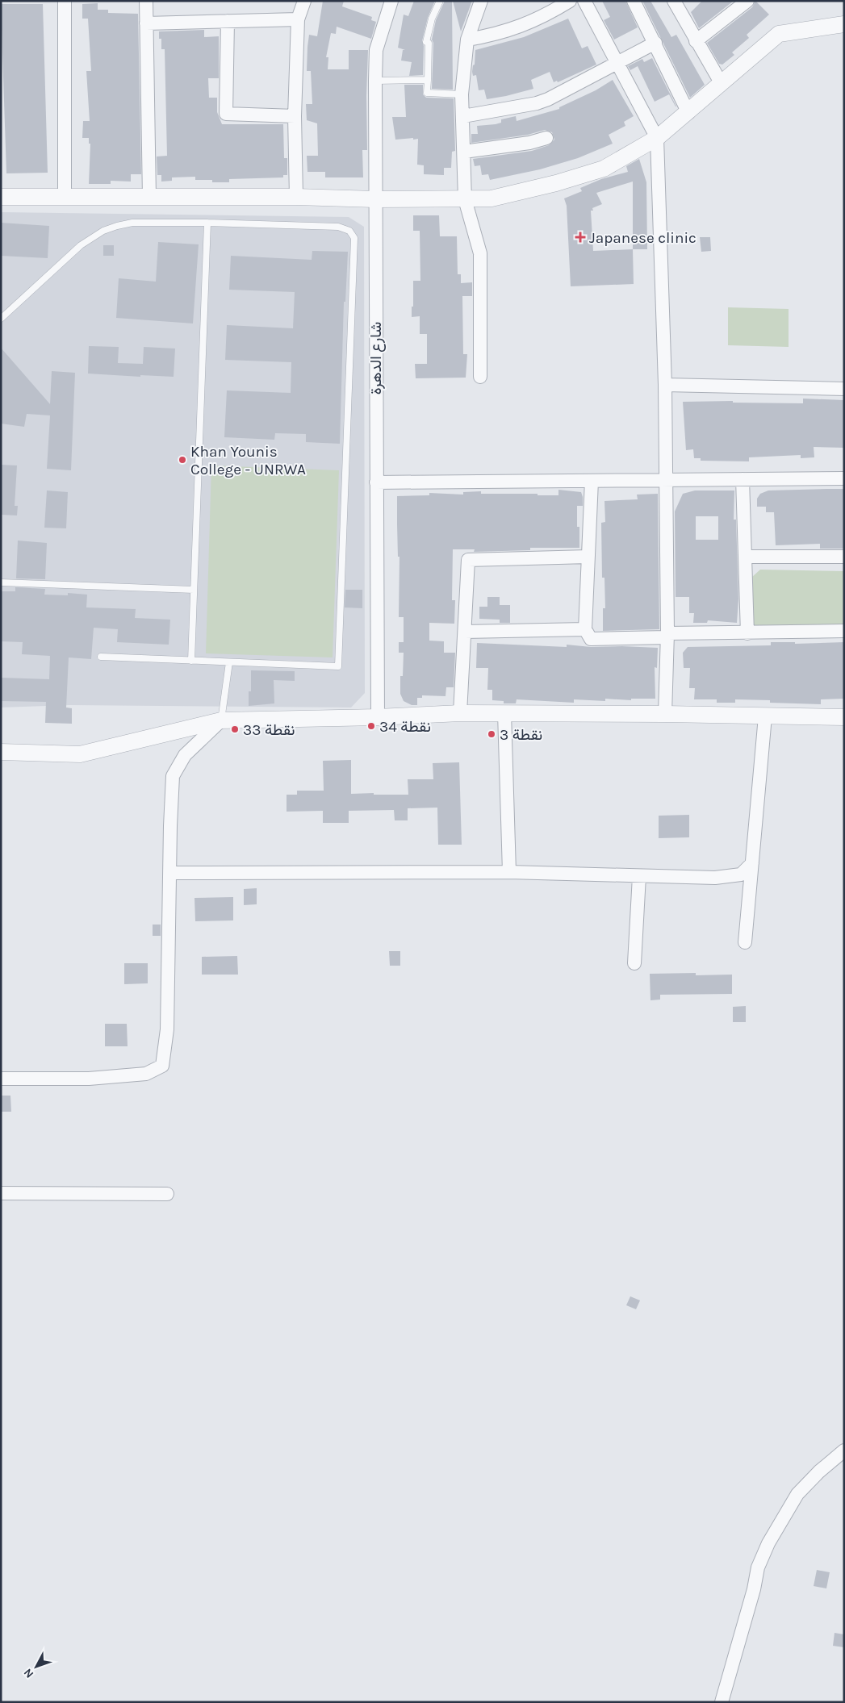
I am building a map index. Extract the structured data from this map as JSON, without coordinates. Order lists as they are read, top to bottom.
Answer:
{
  "streets": {
    "street": ["شارع الدهرة"]
  },
  "places": {
    "health": ["Japanese clinic"],
    "other": [
      "Khan Younis College - UNRWA",
      "نقطة 34",
      "نقطة 33",
      "نقطة 3"
    ]
  },
  "north": "bottom left"
}
